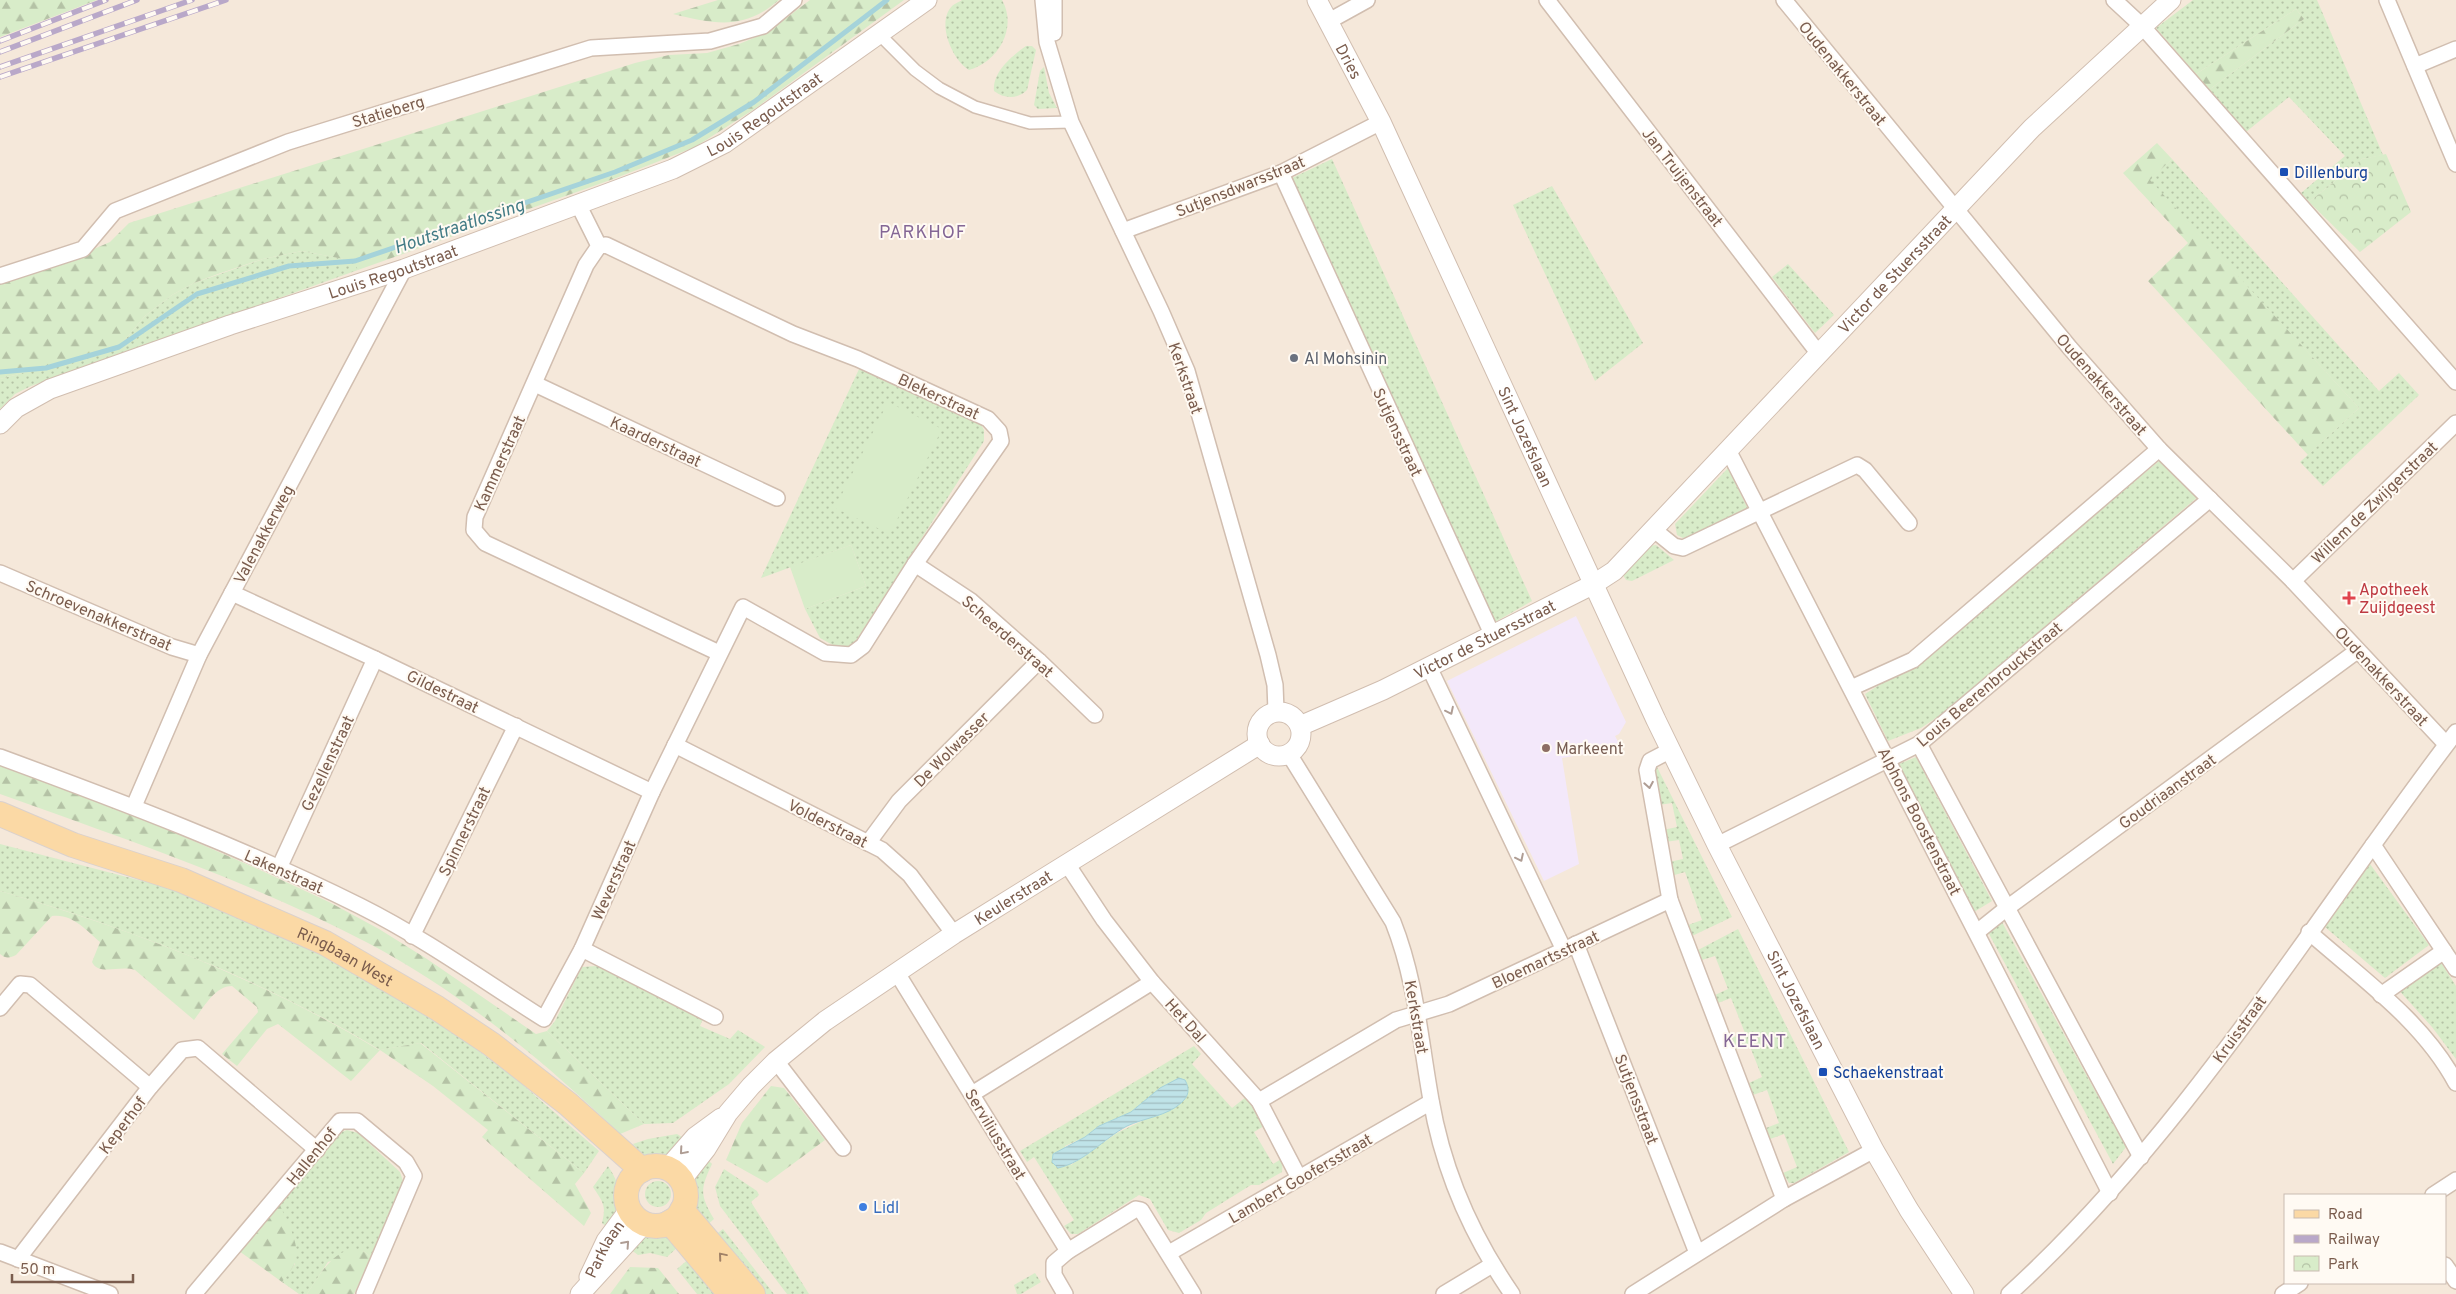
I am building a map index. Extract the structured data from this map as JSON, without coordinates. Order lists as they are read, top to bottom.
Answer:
{
  "streets": {
    "main road": ["Ringbaan West"],
    "street": [
      "Dries",
      "Oudenakkerstraat",
      "Statieberg",
      "Louis Regoutstraat",
      "Jan Truijenstraat",
      "Sutjensdwarsstraat",
      "Victor de Stuersstraat",
      "Kerkstraat",
      "Blekerstraat",
      "Sutjensstraat",
      "Sint Jozefslaan",
      "Kaarderstraat",
      "Kammerstraat",
      "Willem de Zwijgerstraat",
      "Valenakkerweg",
      "Schroevenakkerstraat",
      "Scheerderstraat",
      "Louis Beerenbrouckstraat",
      "Gildestraat",
      "De Wolwasser",
      "Gezellenstraat",
      "Goudriaanstraat",
      "Alphons Boostenstraat",
      "Volderstraat",
      "Spinnerstraat",
      "Lakenstraat",
      "Weverstraat",
      "Keulerstraat",
      "Bloemartsstraat",
      "Het Dal",
      "Kruisstraat",
      "Keperhof",
      "Serviliusstraat",
      "Hallenhof",
      "Lambert Goofersstraat",
      "Parklaan"
    ]
  },
  "crossings": [
    ["Dries", "Sutjensdwarsstraat"],
    ["Dries", "Sint Jozefslaan"],
    ["Oudenakkerstraat", "Victor de Stuersstraat"],
    ["Oudenakkerstraat", "Willem de Zwijgerstraat"],
    ["Oudenakkerstraat", "Louis Beerenbrouckstraat"],
    ["Oudenakkerstraat", "Goudriaanstraat"],
    ["Oudenakkerstraat", "Kruisstraat"],
    ["Louis Regoutstraat", "Valenakkerweg"],
    ["Jan Truijenstraat", "Victor de Stuersstraat"],
    ["Sutjensdwarsstraat", "Kerkstraat"],
    ["Sutjensdwarsstraat", "Sutjensstraat"],
    ["Sutjensdwarsstraat", "Sint Jozefslaan"],
    ["Victor de Stuersstraat", "Kerkstraat"],
    ["Victor de Stuersstraat", "Sutjensstraat"],
    ["Victor de Stuersstraat", "Sint Jozefslaan"],
    ["Victor de Stuersstraat", "Alphons Boostenstraat"],
    ["Victor de Stuersstraat", "Keulerstraat"],
    ["Kerkstraat", "Keulerstraat"],
    ["Kerkstraat", "Bloemartsstraat"],
    ["Kerkstraat", "Lambert Goofersstraat"],
    ["Blekerstraat", "Kammerstraat"],
    ["Blekerstraat", "Scheerderstraat"],
    ["Blekerstraat", "Weverstraat"],
    ["Sutjensstraat", "Bloemartsstraat"],
    ["Sint Jozefslaan", "Louis Beerenbrouckstraat"],
    ["Kaarderstraat", "Kammerstraat"],
    ["Kammerstraat", "Weverstraat"],
    ["Valenakkerweg", "Schroevenakkerstraat"],
    ["Valenakkerweg", "Gildestraat"],
    ["Valenakkerweg", "Lakenstraat"],
    ["Scheerderstraat", "De Wolwasser"],
    ["Louis Beerenbrouckstraat", "Alphons Boostenstraat"],
    ["Gildestraat", "Gezellenstraat"],
    ["Gildestraat", "Spinnerstraat"],
    ["Gildestraat", "Weverstraat"],
    ["De Wolwasser", "Volderstraat"],
    ["Gezellenstraat", "Lakenstraat"],
    ["Goudriaanstraat", "Alphons Boostenstraat"],
    ["Alphons Boostenstraat", "Kruisstraat"],
    ["Volderstraat", "Weverstraat"],
    ["Volderstraat", "Keulerstraat"],
    ["Spinnerstraat", "Lakenstraat"],
    ["Lakenstraat", "Weverstraat"],
    ["Keulerstraat", "Ringbaan West"],
    ["Keulerstraat", "Het Dal"],
    ["Keulerstraat", "Serviliusstraat"],
    ["Keulerstraat", "Parklaan"],
    ["Ringbaan West", "Parklaan"],
    ["Bloemartsstraat", "Het Dal"],
    ["Het Dal", "Lambert Goofersstraat"],
    ["Keperhof", "Hallenhof"]
  ],
  "districts": ["PARKHOF", "KEENT"],
  "water": ["Houtstraatlossing"],
  "places": {
    "transit": ["Dillenburg", "Schaekenstraat"],
    "other": ["Al Mohsinin", "Markeent", "Lidl"],
    "health": ["Apotheek Zuijdgeest"]
  },
  "legend": ["Road", "Railway", "Park"],
  "scale_bar": "50 m"
}
